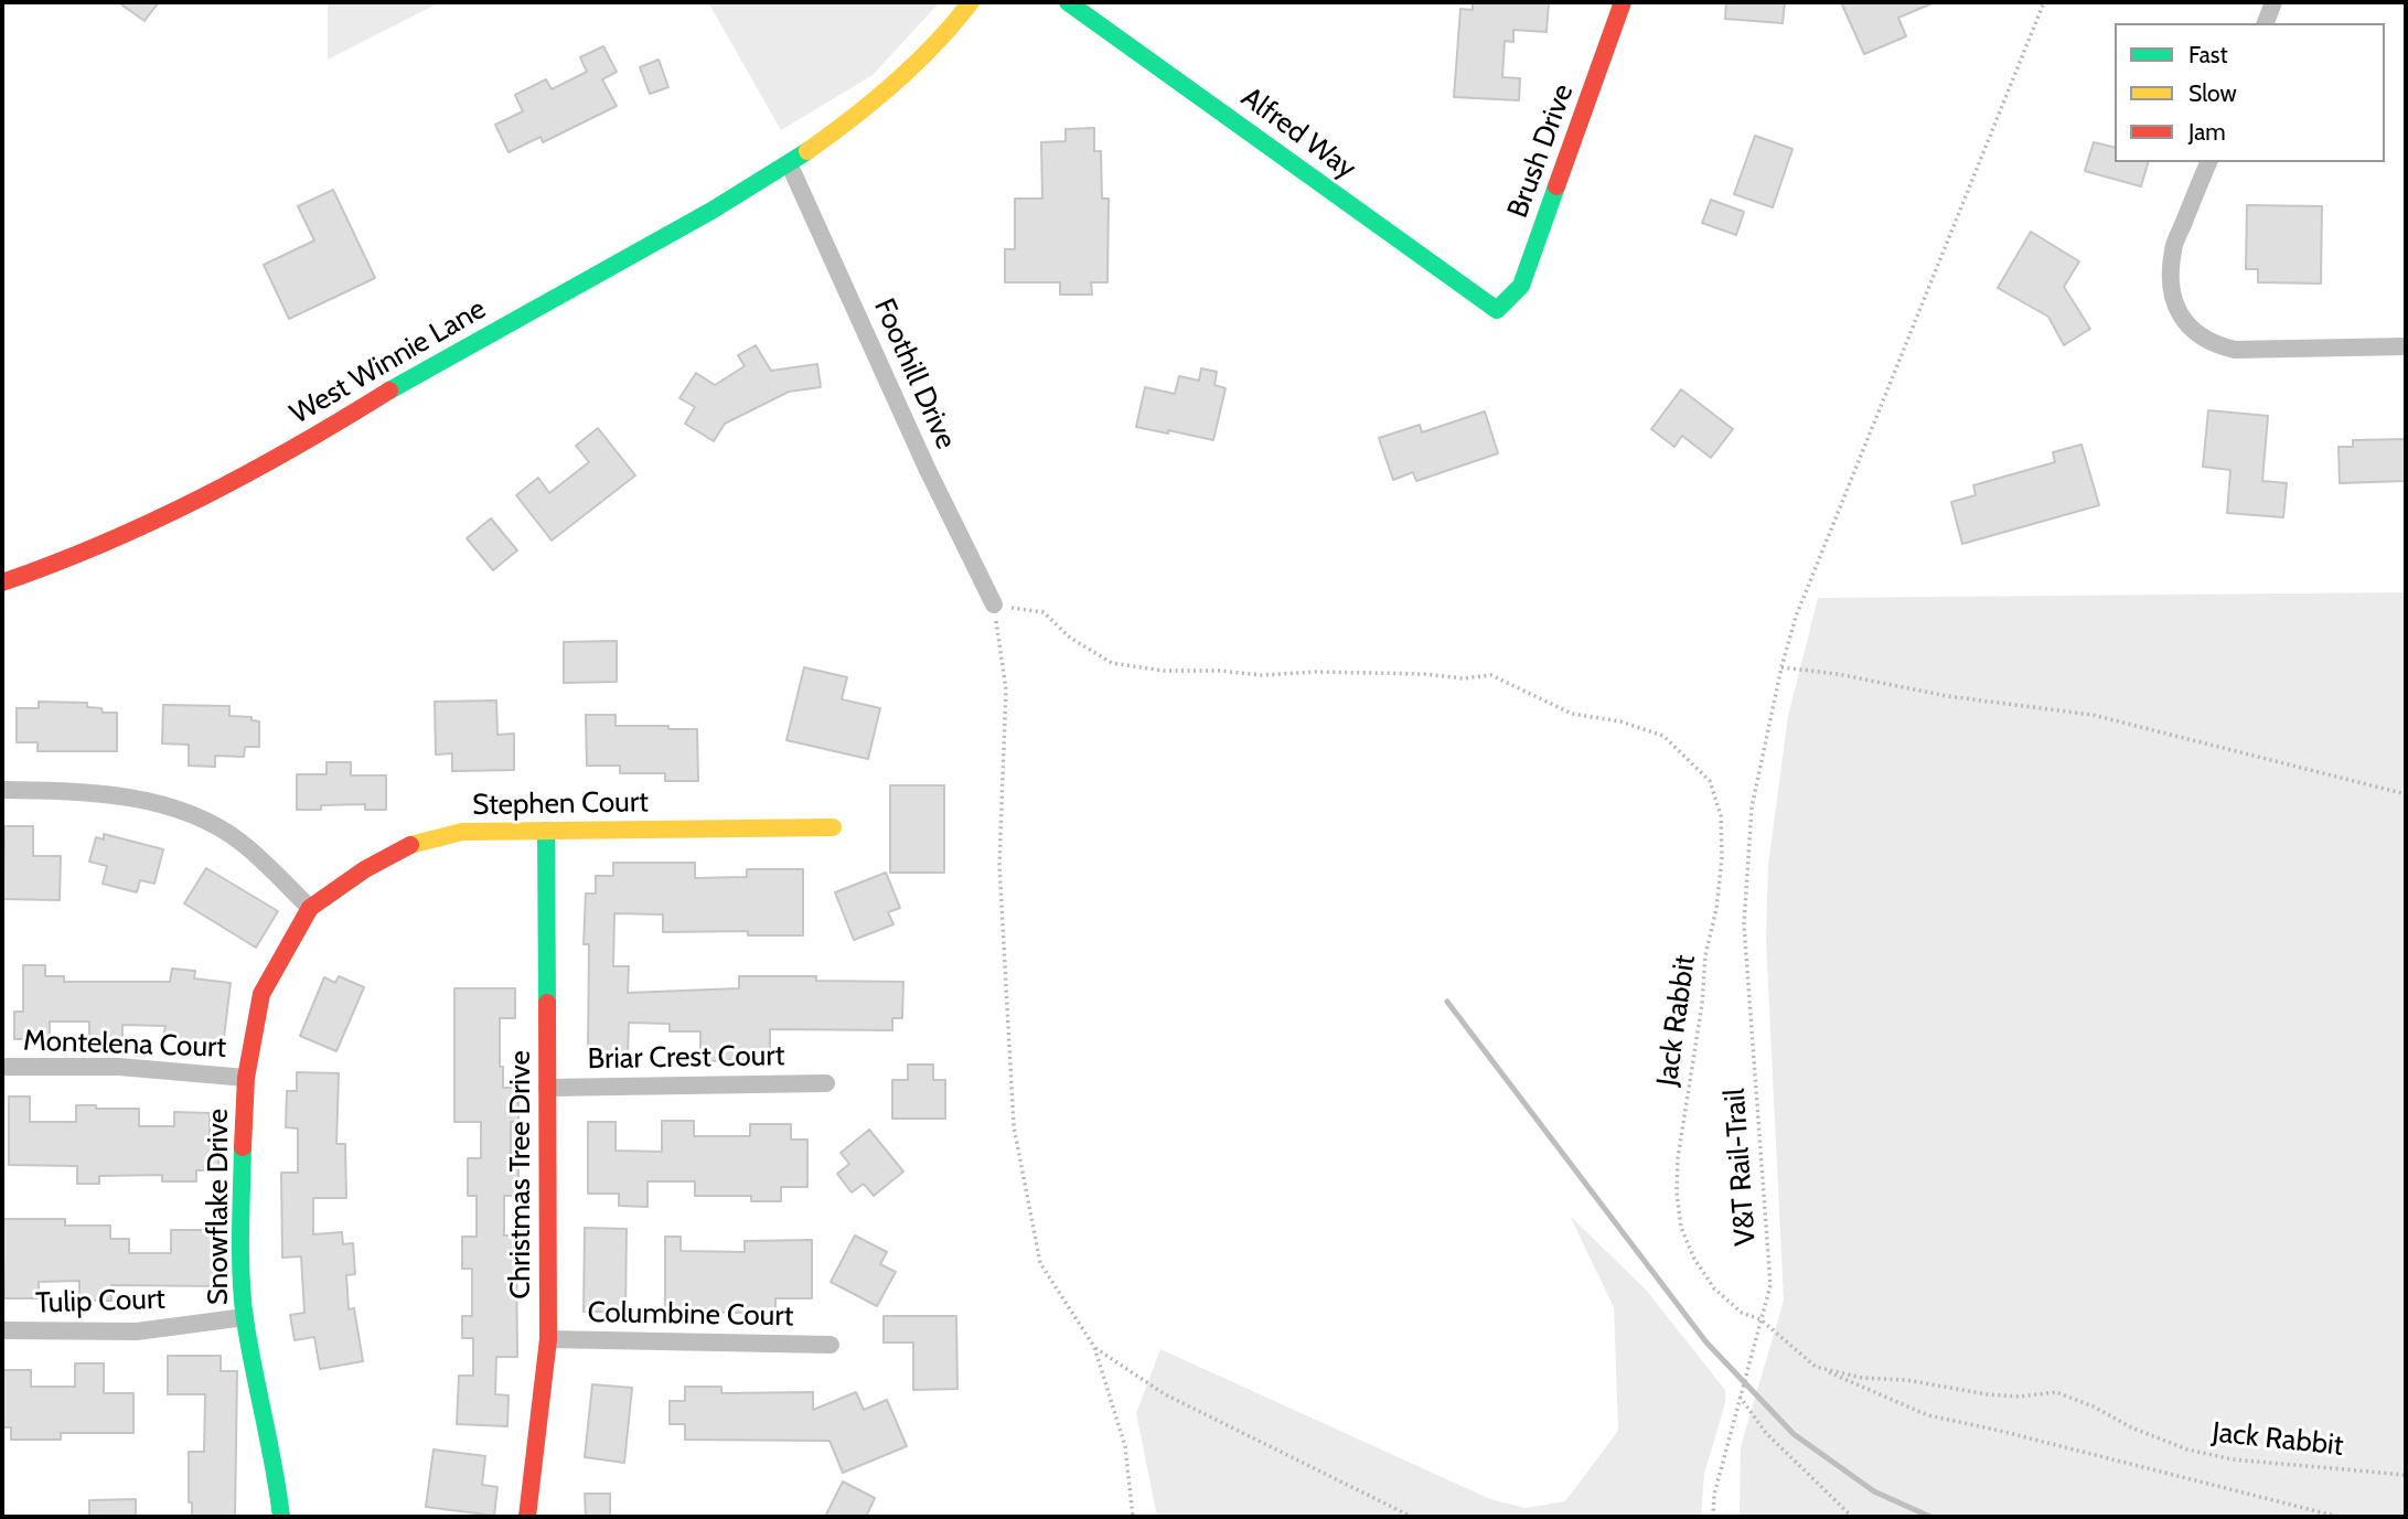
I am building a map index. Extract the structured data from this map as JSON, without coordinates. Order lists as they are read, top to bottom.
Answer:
{
  "streets": {
    "street": [
      "Alfred Way",
      "Brush Drive",
      "West Winnie Lane",
      "Foothill Drive",
      "Stephen Court",
      "Montelena Court",
      "Briar Crest Court",
      "Christmas Tree Drive",
      "Snowflake Drive",
      "Tulip Court",
      "Columbine Court"
    ],
    "path": ["Jack Rabbit", "V&T Rail-Trail"]
  },
  "crossings": [
    ["Alfred Way", "Brush Drive"],
    ["West Winnie Lane", "Foothill Drive"],
    ["Foothill Drive", "Jack Rabbit"],
    ["Stephen Court", "Christmas Tree Drive"],
    ["Stephen Court", "Snowflake Drive"],
    ["Jack Rabbit", "V&T Rail-Trail"],
    ["Montelena Court", "Snowflake Drive"],
    ["Briar Crest Court", "Christmas Tree Drive"],
    ["Christmas Tree Drive", "Columbine Court"],
    ["Snowflake Drive", "Tulip Court"]
  ],
  "legend": ["Fast", "Slow", "Jam"]
}
